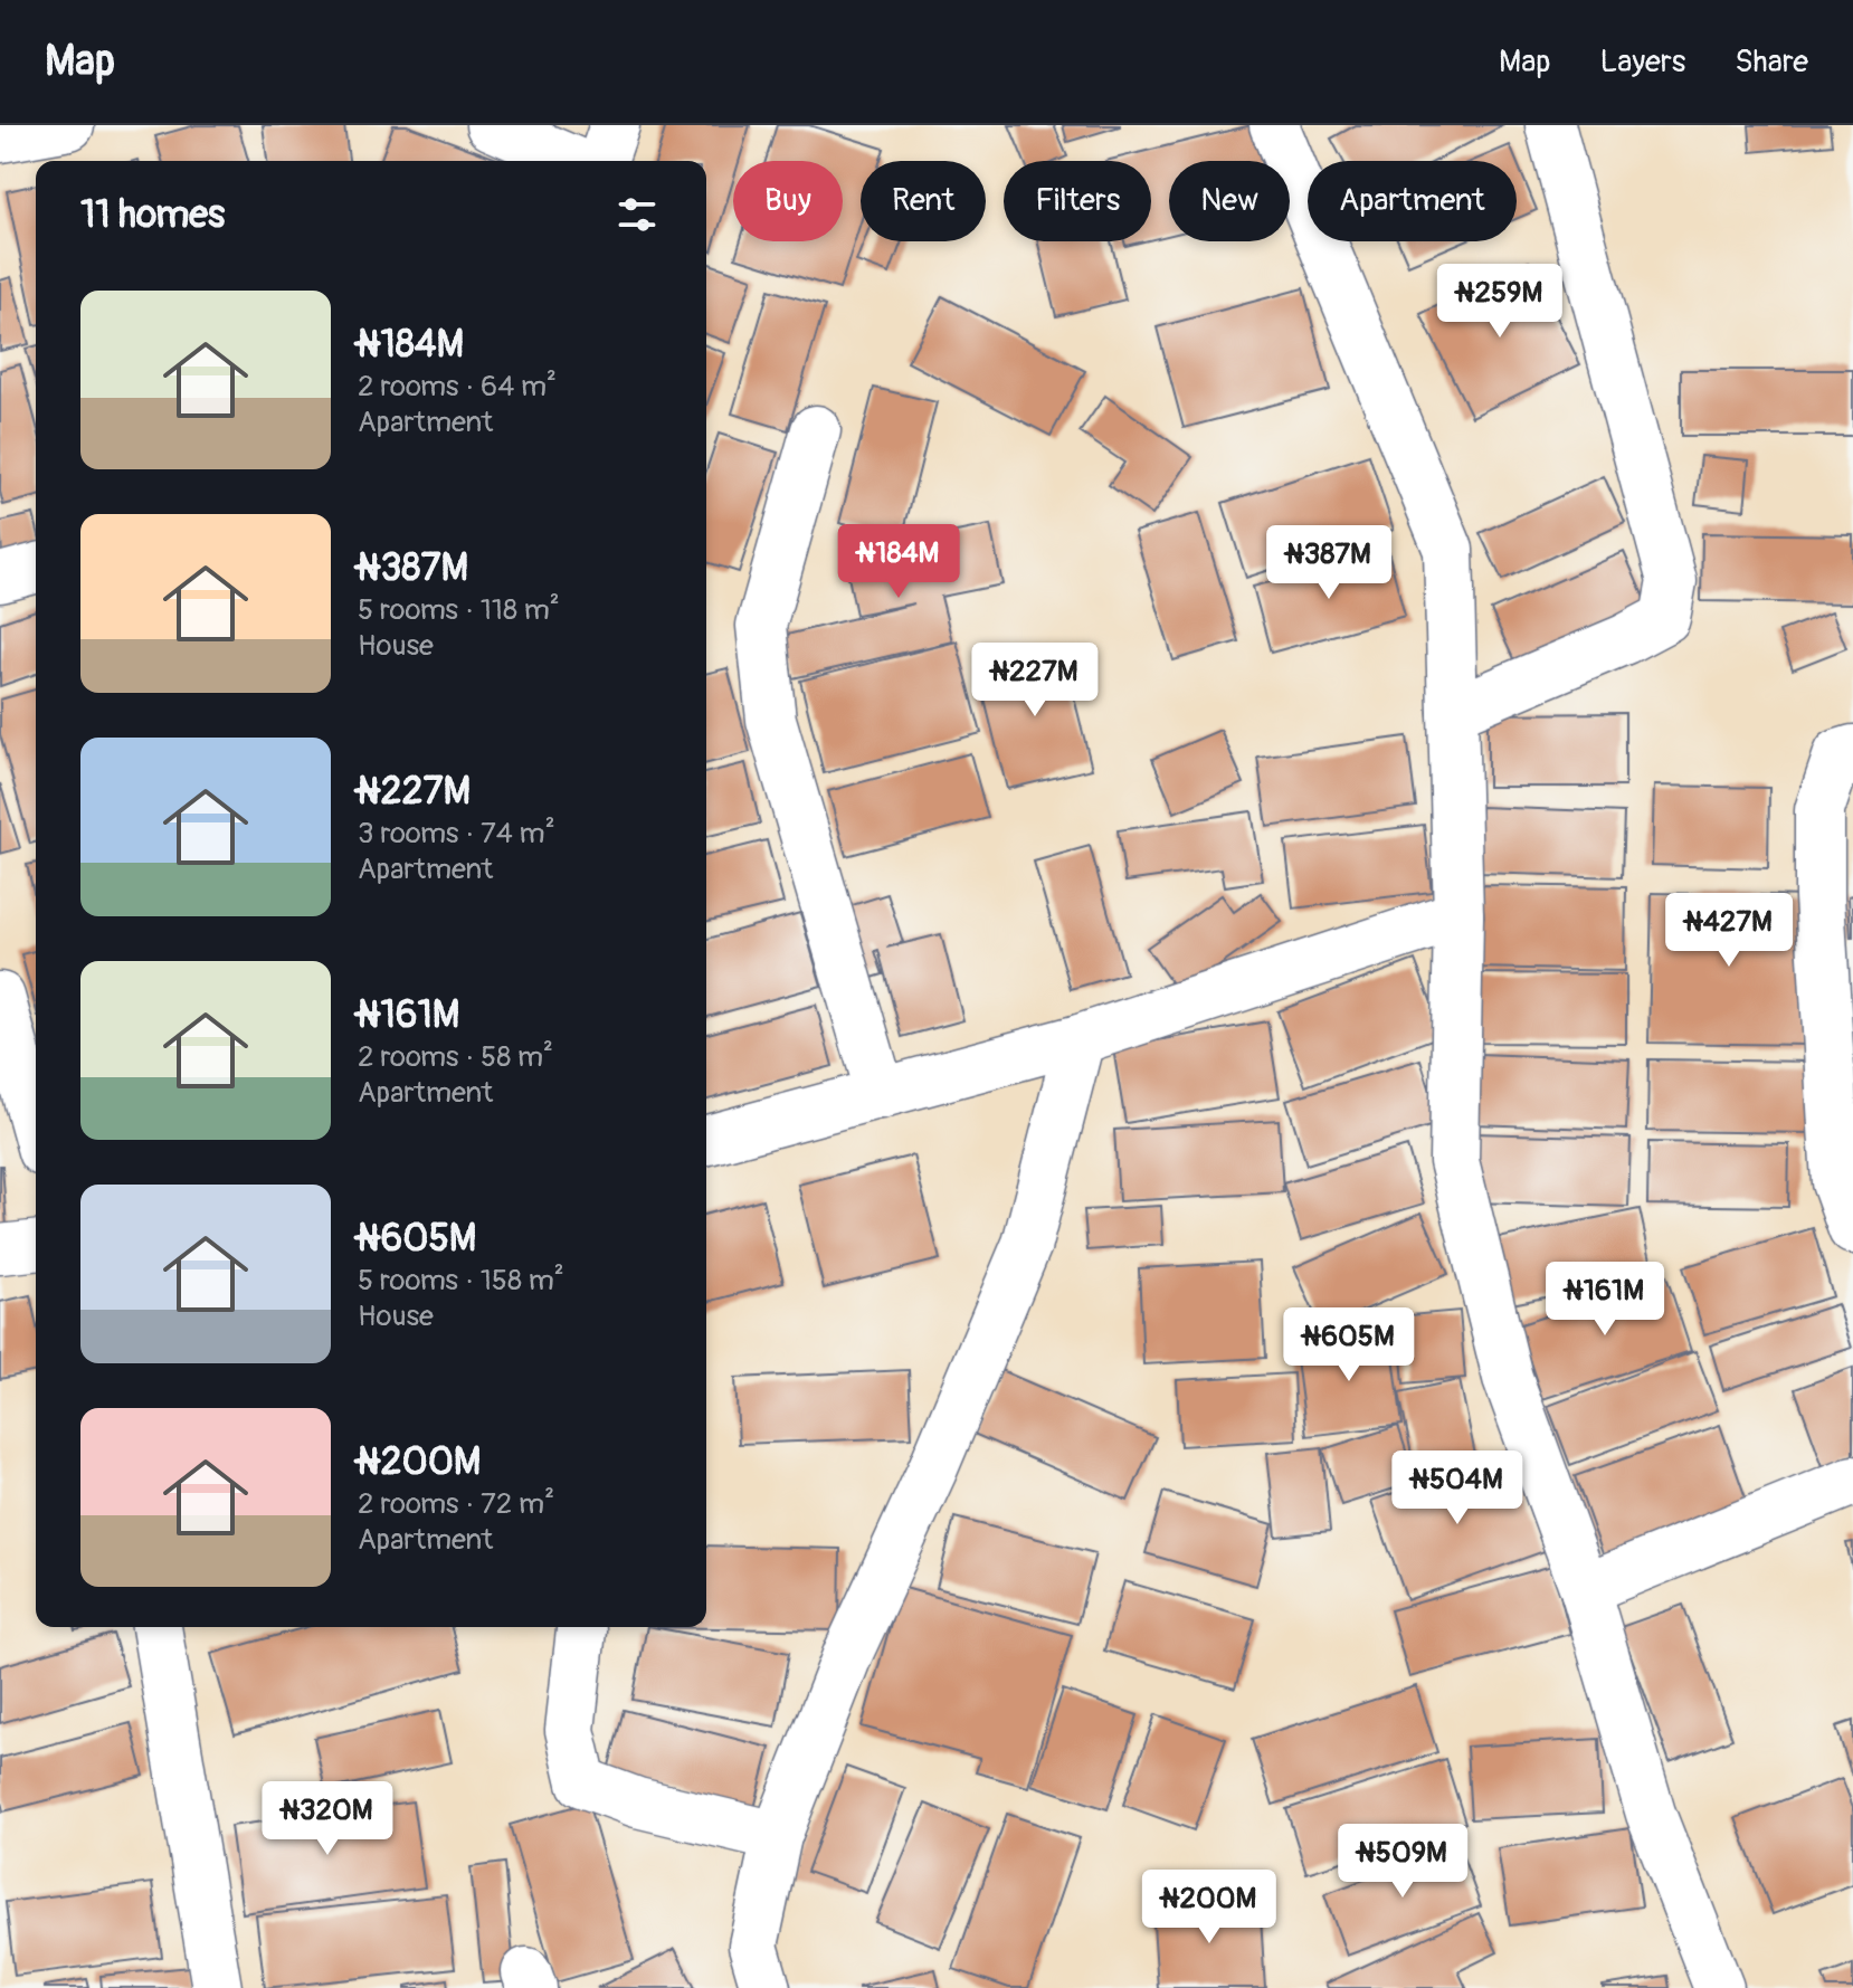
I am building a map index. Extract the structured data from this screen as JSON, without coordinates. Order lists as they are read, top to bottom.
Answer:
{
  "page": {
    "header": "Map",
    "nav": ["Map", "Layers", "Share"],
    "chip": [
      "Buy",
      "Rent",
      "Filters",
      "New",
      "Apartment"
    ],
    "heading": "11 homes",
    "price": [
      "₦259M",
      "₦184M",
      "₦387M",
      "₦227M",
      "₦427M",
      "₦161M",
      "₦605M",
      "₦504M",
      "₦320M",
      "₦509M",
      "₦200M"
    ],
    "list": [
      {
        "name": "₦184M",
        "note": "2 rooms · 64 m² · Apartment"
      },
      {
        "name": "₦387M",
        "note": "5 rooms · 118 m² · House"
      },
      {
        "name": "₦227M",
        "note": "3 rooms · 74 m² · Apartment"
      },
      {
        "name": "₦161M",
        "note": "2 rooms · 58 m² · Apartment"
      },
      {
        "name": "₦605M",
        "note": "5 rooms · 158 m² · House"
      },
      {
        "name": "₦200M",
        "note": "2 rooms · 72 m² · Apartment"
      }
    ]
  }
}
